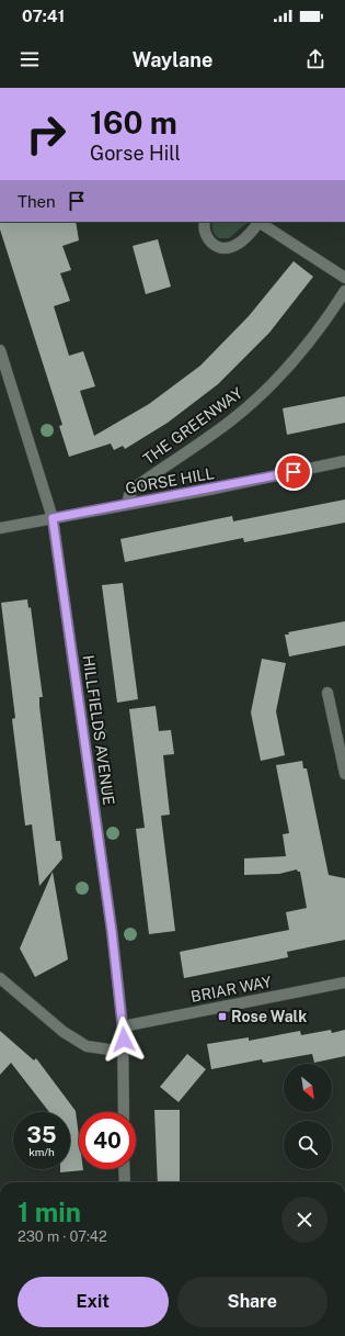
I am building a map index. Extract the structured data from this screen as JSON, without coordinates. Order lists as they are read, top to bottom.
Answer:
{
  "streets": {
    "street": [
      "THE GREENWAY",
      "GORSE HILL",
      "HILLFIELDS AVENUE",
      "BRIAR WAY"
    ]
  },
  "crossings": [
    ["THE GREENWAY", "GORSE HILL"],
    ["GORSE HILL", "HILLFIELDS AVENUE"],
    ["HILLFIELDS AVENUE", "BRIAR WAY"]
  ],
  "places": {
    "transit": ["Rose Walk"]
  },
  "north": "bottom right",
  "page": {
    "status": "07:41",
    "header": "Waylane",
    "turn": ["160 m", "Gorse Hill"],
    "then": "Then",
    "speed": "35 km/h",
    "limit": "40",
    "heading": ["1 min", "230 m · 07:42"],
    "buttons": ["Exit", "Share"]
  }
}
